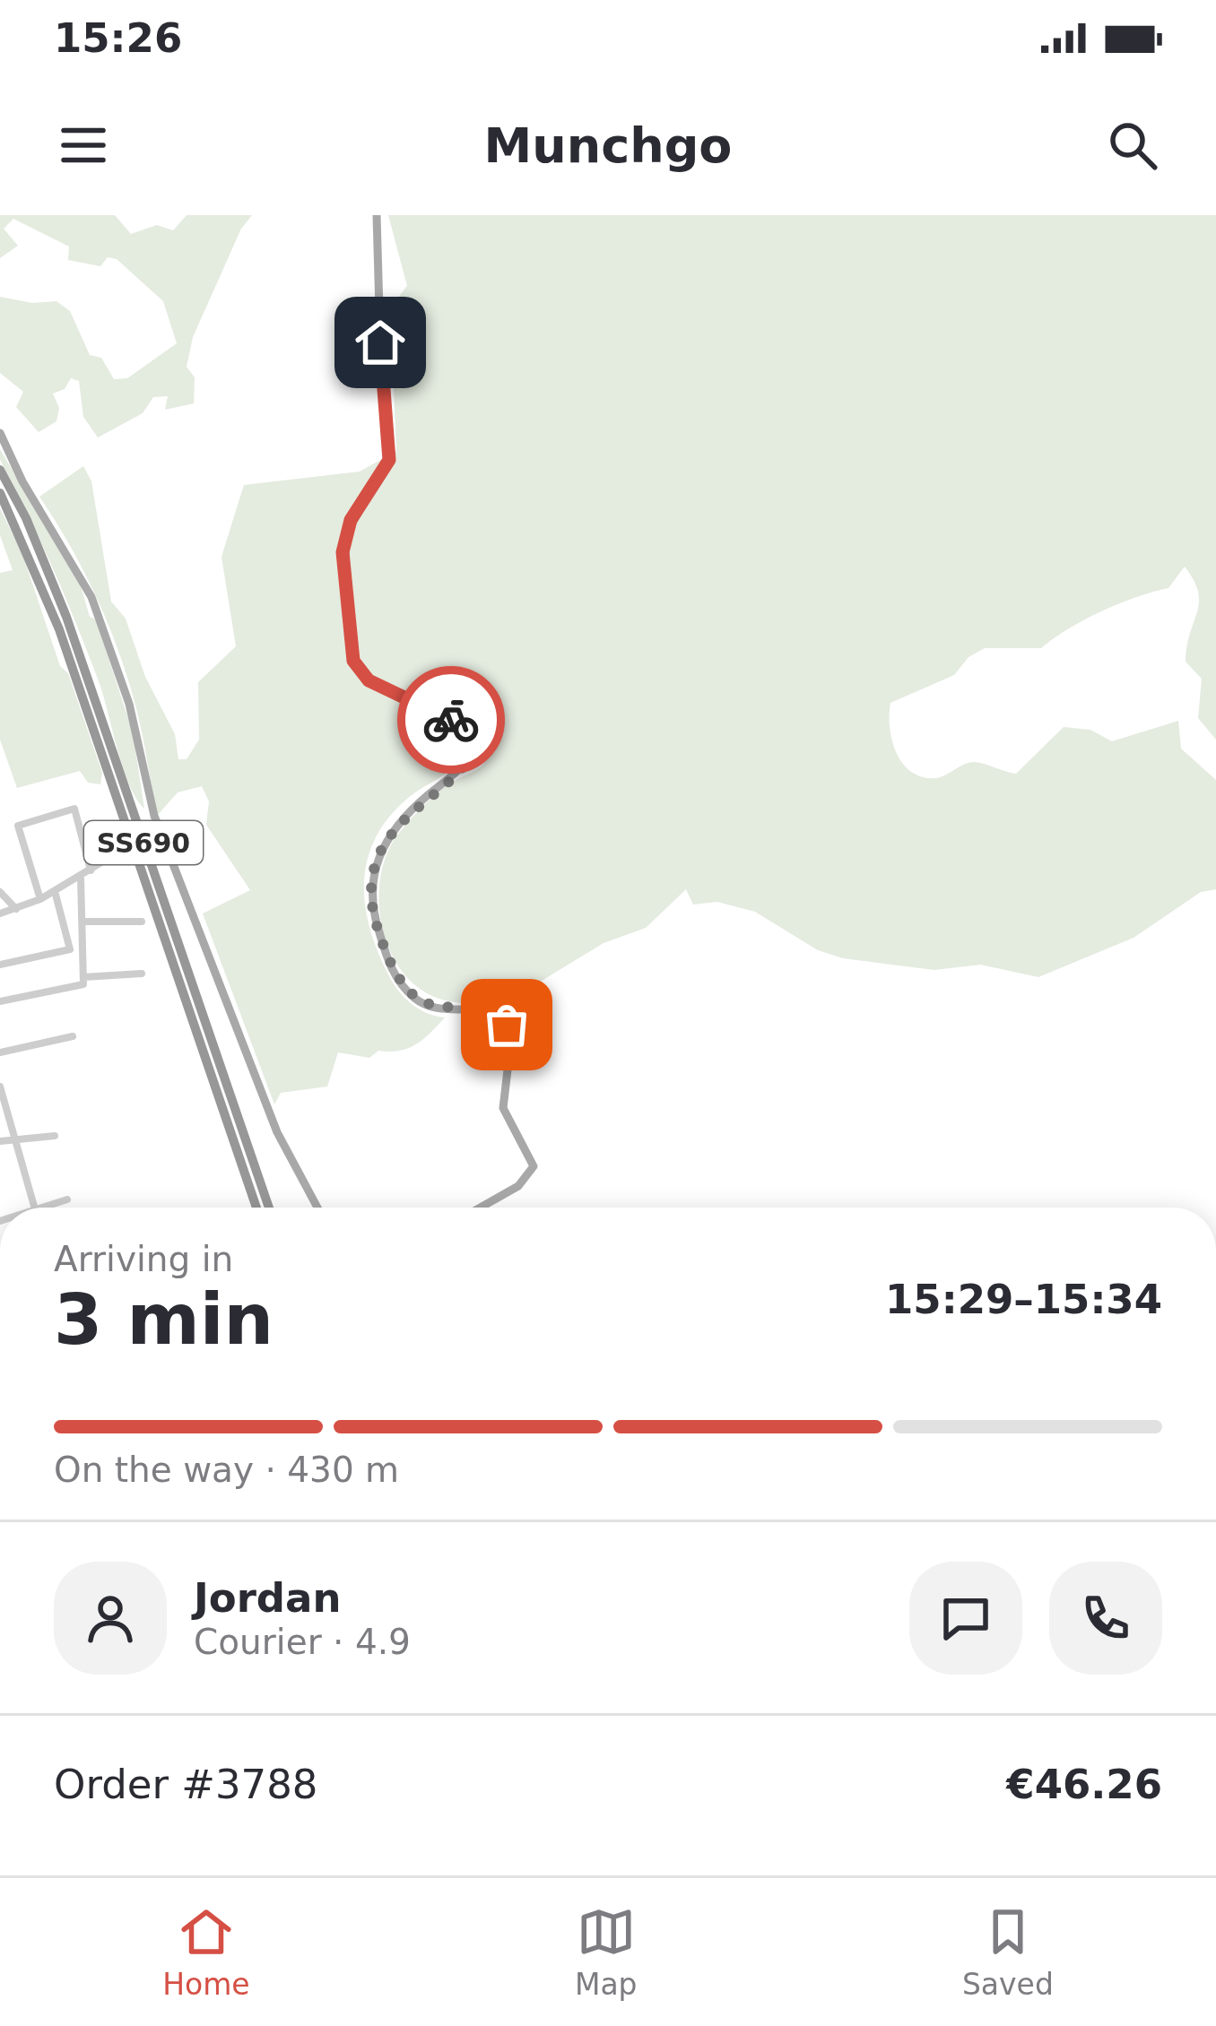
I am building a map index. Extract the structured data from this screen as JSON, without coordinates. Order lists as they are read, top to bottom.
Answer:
{
  "streets": {
    "highway": ["SS690"]
  },
  "page": {
    "status": "15:26",
    "header": "Munchgo",
    "heading": ["3 min", "Arriving in", "15:29–15:34"],
    "panel": [
      "Jordan",
      "Courier · 4.9",
      "Order #3788",
      "€46.26"
    ],
    "bar": "On the way · 430 m",
    "tabs": ["Home", "Map", "Saved"]
  }
}
